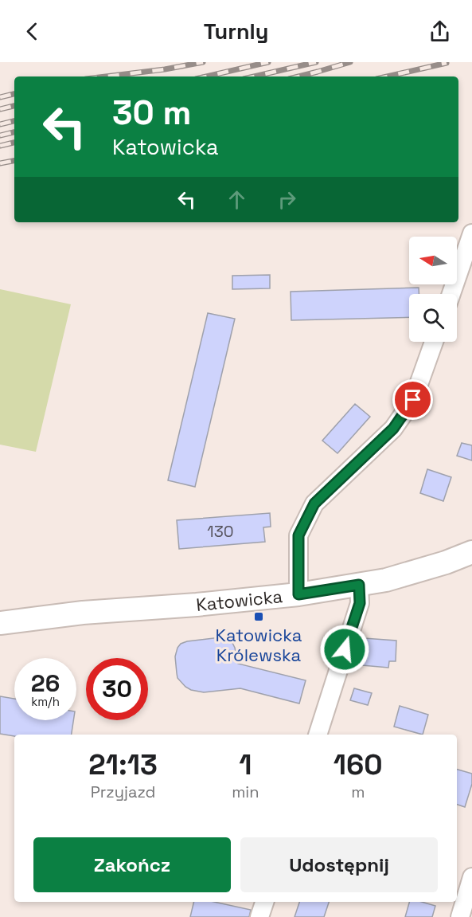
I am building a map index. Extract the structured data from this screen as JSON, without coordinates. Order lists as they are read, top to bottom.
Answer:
{
  "streets": {
    "street": ["Katowicka"]
  },
  "places": {
    "transit": ["Katowicka Królewska"]
  },
  "house_numbers": ["130"],
  "north": "left",
  "page": {
    "header": "Turnly",
    "turn": ["30 m", "Katowicka"],
    "speed": "26 km/h",
    "limit": "30",
    "eta": [
      "21:13",
      "Przyjazd",
      "1",
      "min",
      "160",
      "m"
    ],
    "buttons": ["Zakończ", "Udostępnij"]
  }
}
